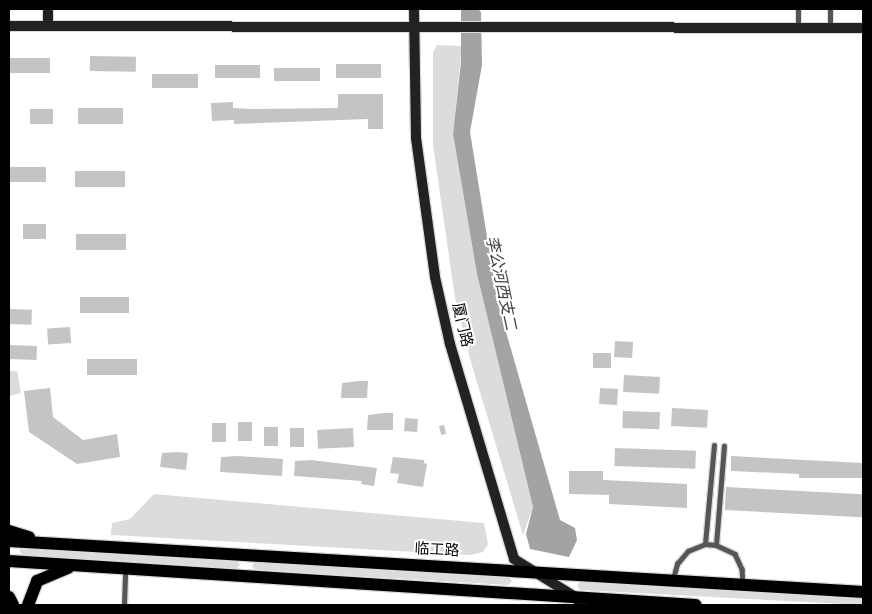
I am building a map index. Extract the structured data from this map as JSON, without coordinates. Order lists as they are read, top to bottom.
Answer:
{
  "streets": {
    "main road": ["临工路"],
    "street": ["厦门路"]
  },
  "crossings": [
    ["厦门路", "临工路"]
  ],
  "water": ["李公河西支二"]
}
